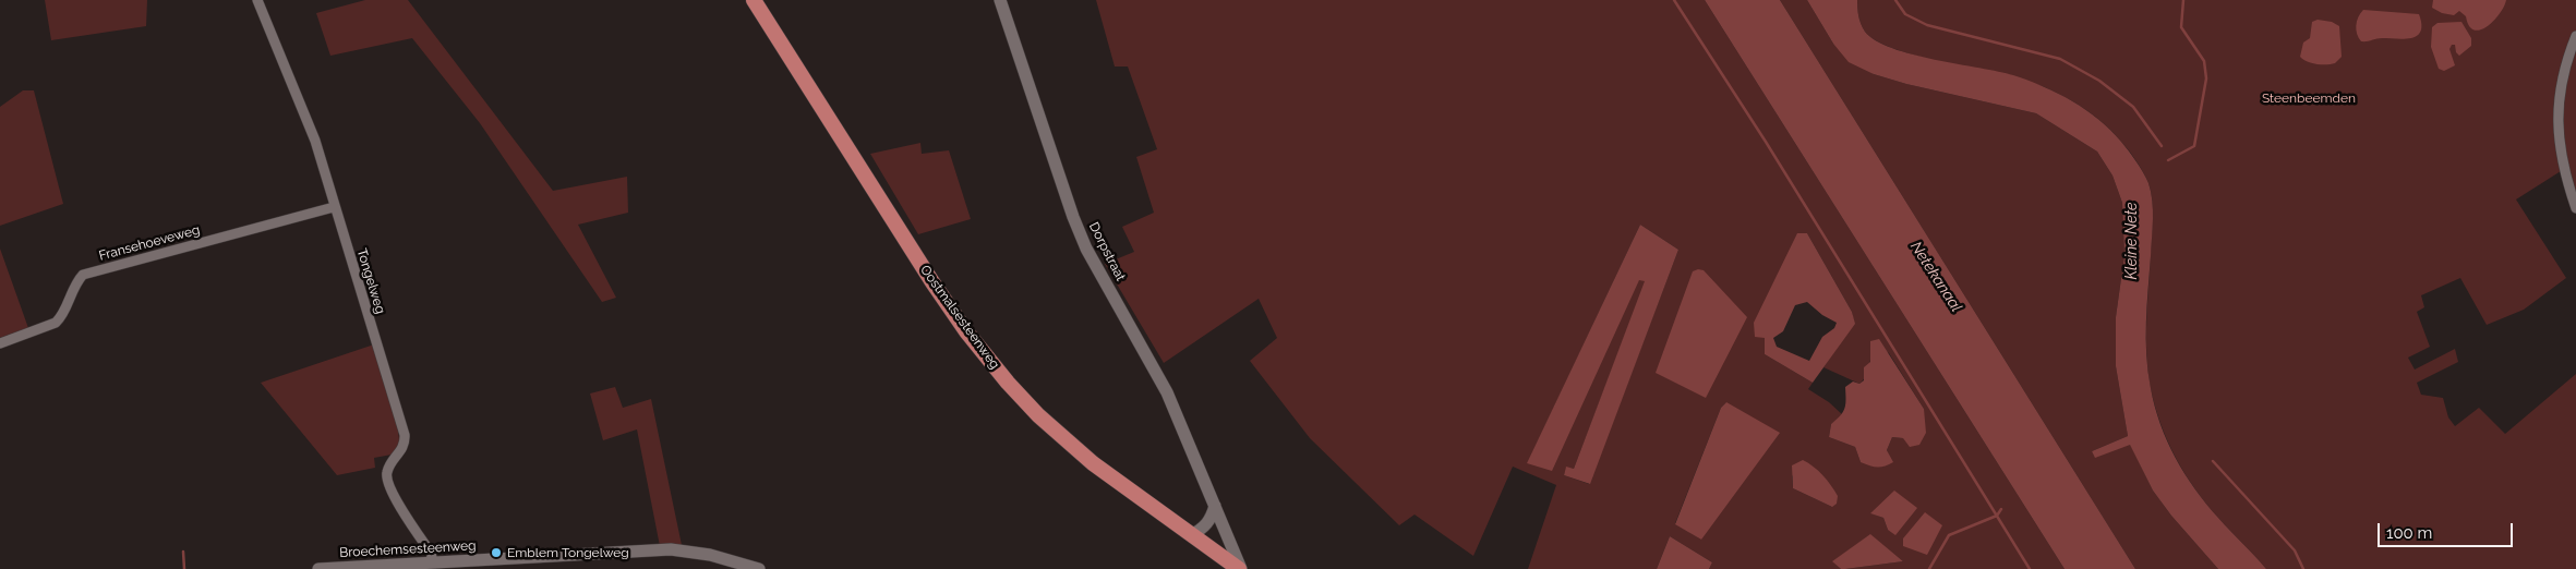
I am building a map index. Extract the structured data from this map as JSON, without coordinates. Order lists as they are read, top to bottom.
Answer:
{
  "streets": {
    "main road": ["Oostmalsesteenweg"],
    "street": [
      "Fransehoeveweg",
      "Dorpstraat",
      "Tongelweg",
      "Broechemsesteenweg"
    ]
  },
  "crossings": [
    ["Fransehoeveweg", "Tongelweg"],
    ["Dorpstraat", "Oostmalsesteenweg"],
    ["Tongelweg", "Broechemsesteenweg"]
  ],
  "water": ["Kleine Nete", "Netekanaal"],
  "parks": ["Steenbeemden"],
  "places": ["Emblem Tongelweg"],
  "scale_bar": "100 m"
}
